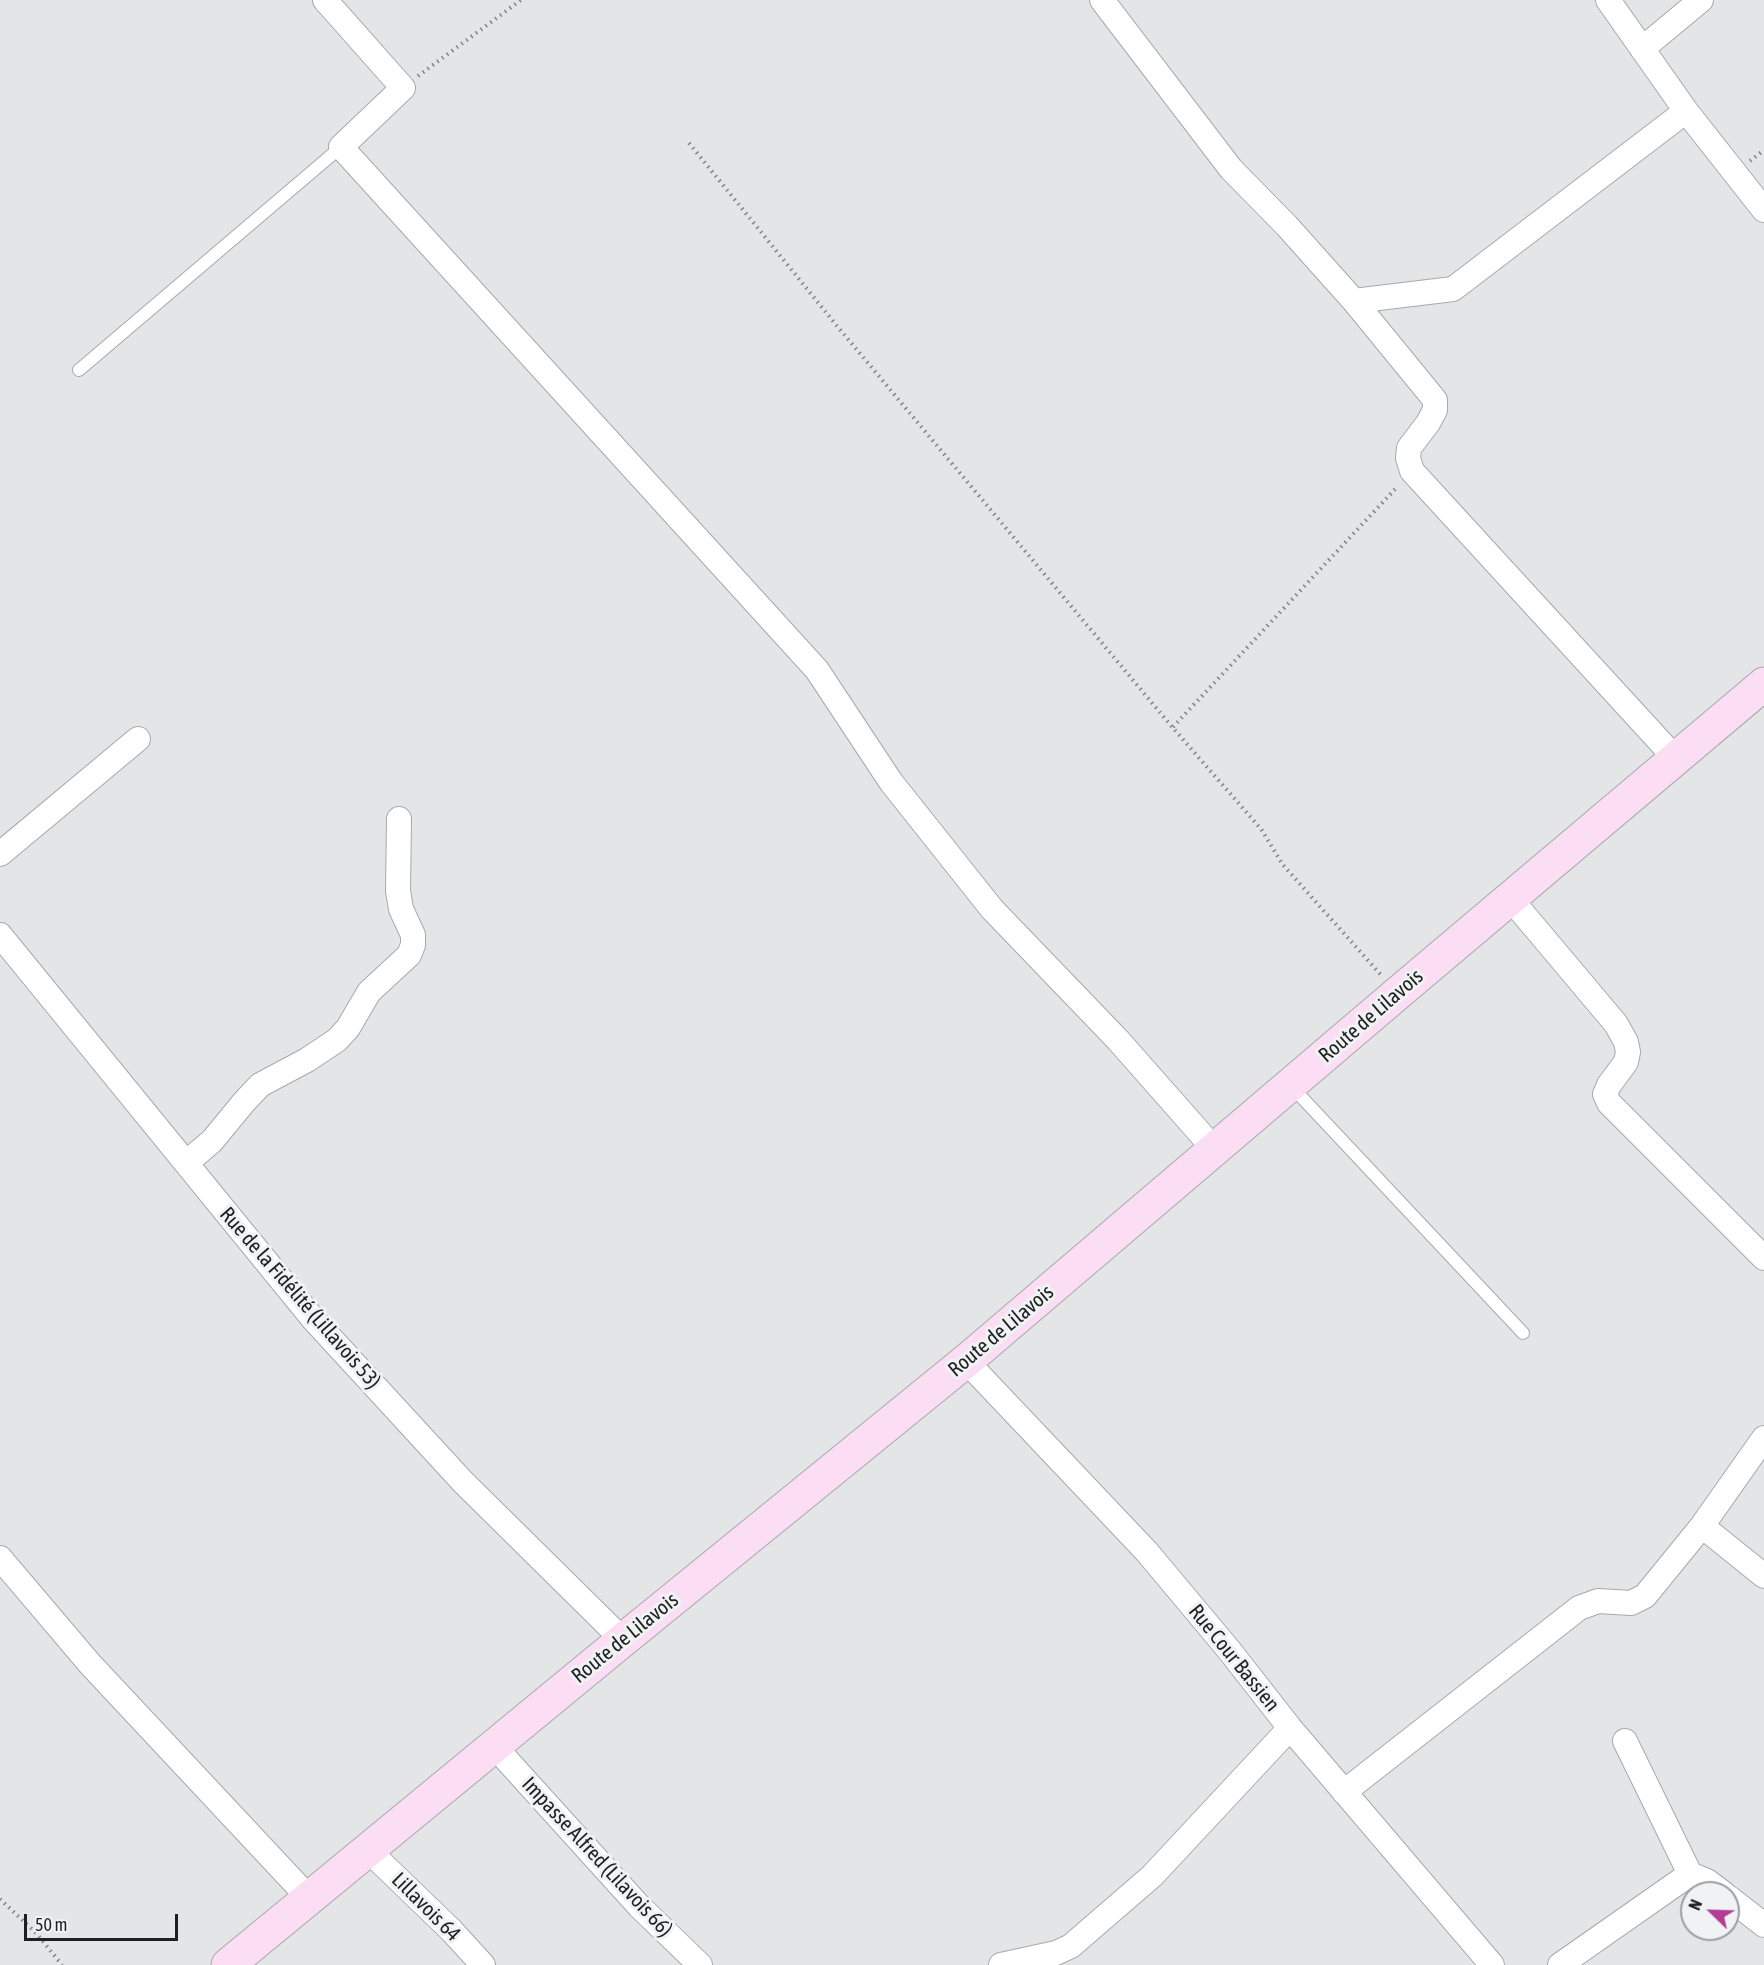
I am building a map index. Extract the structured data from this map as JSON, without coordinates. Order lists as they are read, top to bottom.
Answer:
{
  "streets": {
    "main road": ["Route de Lilavois"],
    "street": [
      "Rue de la Fidélité (Lillavois 53)",
      "Rue Cour Bassien",
      "Impasse Alfred (Lilavois 66)",
      "Lillavois 64"
    ]
  },
  "crossings": [
    ["Route de Lilavois", "Rue de la Fidélité (Lillavois 53)"],
    ["Route de Lilavois", "Rue Cour Bassien"],
    ["Route de Lilavois", "Impasse Alfred (Lilavois 66)"],
    ["Route de Lilavois", "Lillavois 64"]
  ],
  "scale_bar": "50 m",
  "north": "top left"
}
